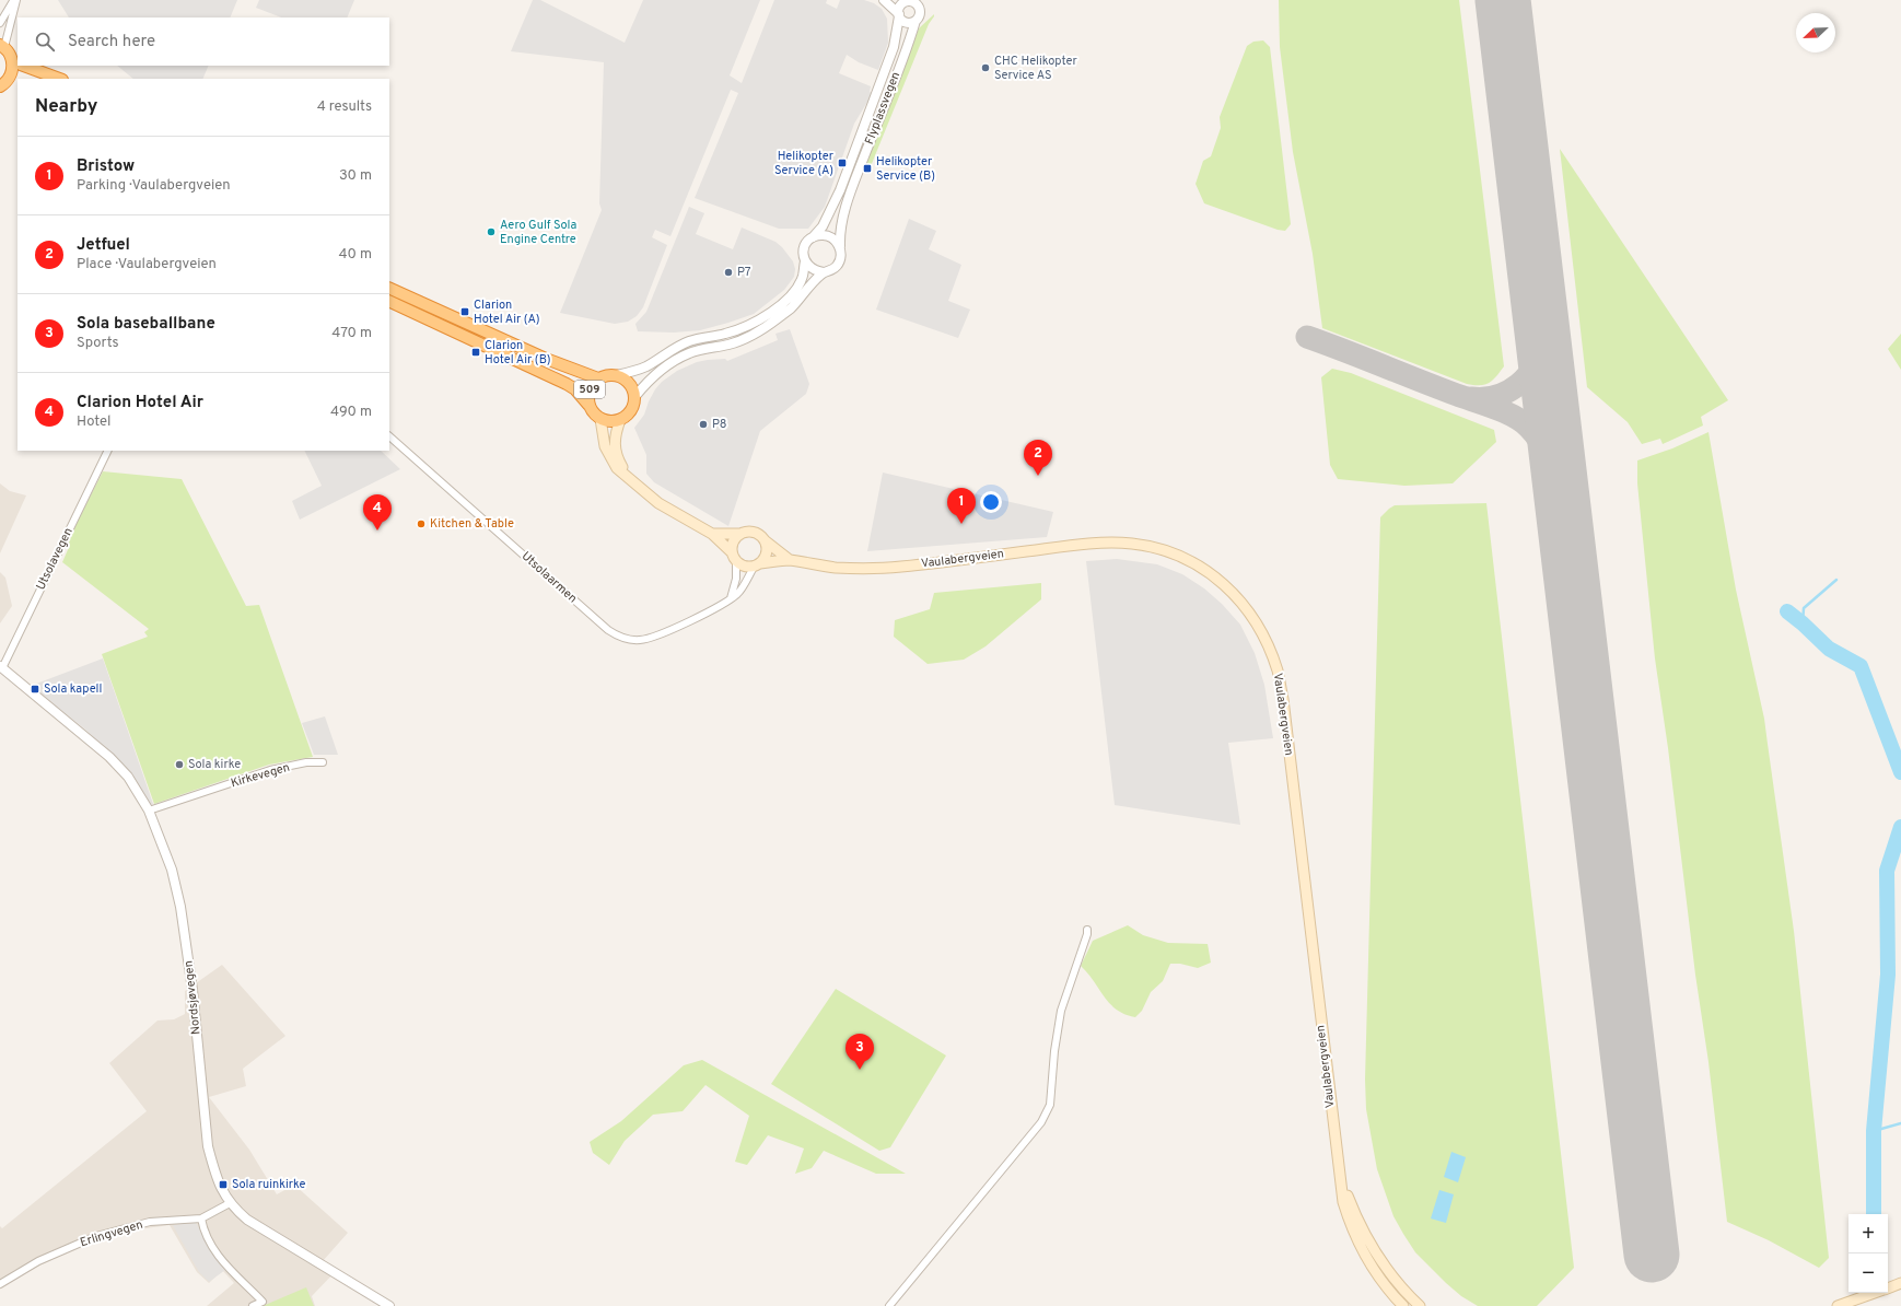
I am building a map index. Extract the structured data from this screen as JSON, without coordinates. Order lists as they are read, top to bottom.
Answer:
{
  "streets": {
    "highway": ["509"],
    "main road": ["Vaulabergveien"],
    "street": [
      "Flyplassvegen",
      "Utsolavegen",
      "Utsolaarmen",
      "Kirkevegen",
      "Nordsjøvegen",
      "Erlingvegen"
    ]
  },
  "crossings": [
    ["Utsolavegen", "Nordsjøvegen"],
    ["Vaulabergveien", "Utsolaarmen"],
    ["Kirkevegen", "Nordsjøvegen"],
    ["Nordsjøvegen", "Erlingvegen"]
  ],
  "places": {
    "other": [
      "CHC Helikopter Service AS",
      "Aero Gulf Sola Engine Centre",
      "P7",
      "P8",
      "Kitchen & Table",
      "Sola kirke"
    ],
    "transit": [
      "Helikopter Service (A)",
      "Helikopter Service (B)",
      "Clarion Hotel Air (A)",
      "Clarion Hotel Air (B)",
      "Sola kapell",
      "Sola ruinkirke"
    ]
  },
  "north": "bottom left",
  "page": {
    "search": "Search here",
    "heading": ["Nearby", "4 results"],
    "list": [
      {
        "mark": "1",
        "name": "Bristow",
        "note": "Parking · Vaulabergveien",
        "value": "30 m"
      },
      {
        "mark": "2",
        "name": "Jetfuel",
        "note": "Place · Vaulabergveien",
        "value": "40 m"
      },
      {
        "mark": "3",
        "name": "Sola baseballbane",
        "note": "Sports",
        "value": "470 m"
      },
      {
        "mark": "4",
        "name": "Clarion Hotel Air",
        "note": "Hotel",
        "value": "490 m"
      }
    ],
    "pins": [
      "2",
      "1",
      "4",
      "3"
    ],
    "map_buttons": ["+", "−"]
  }
}
